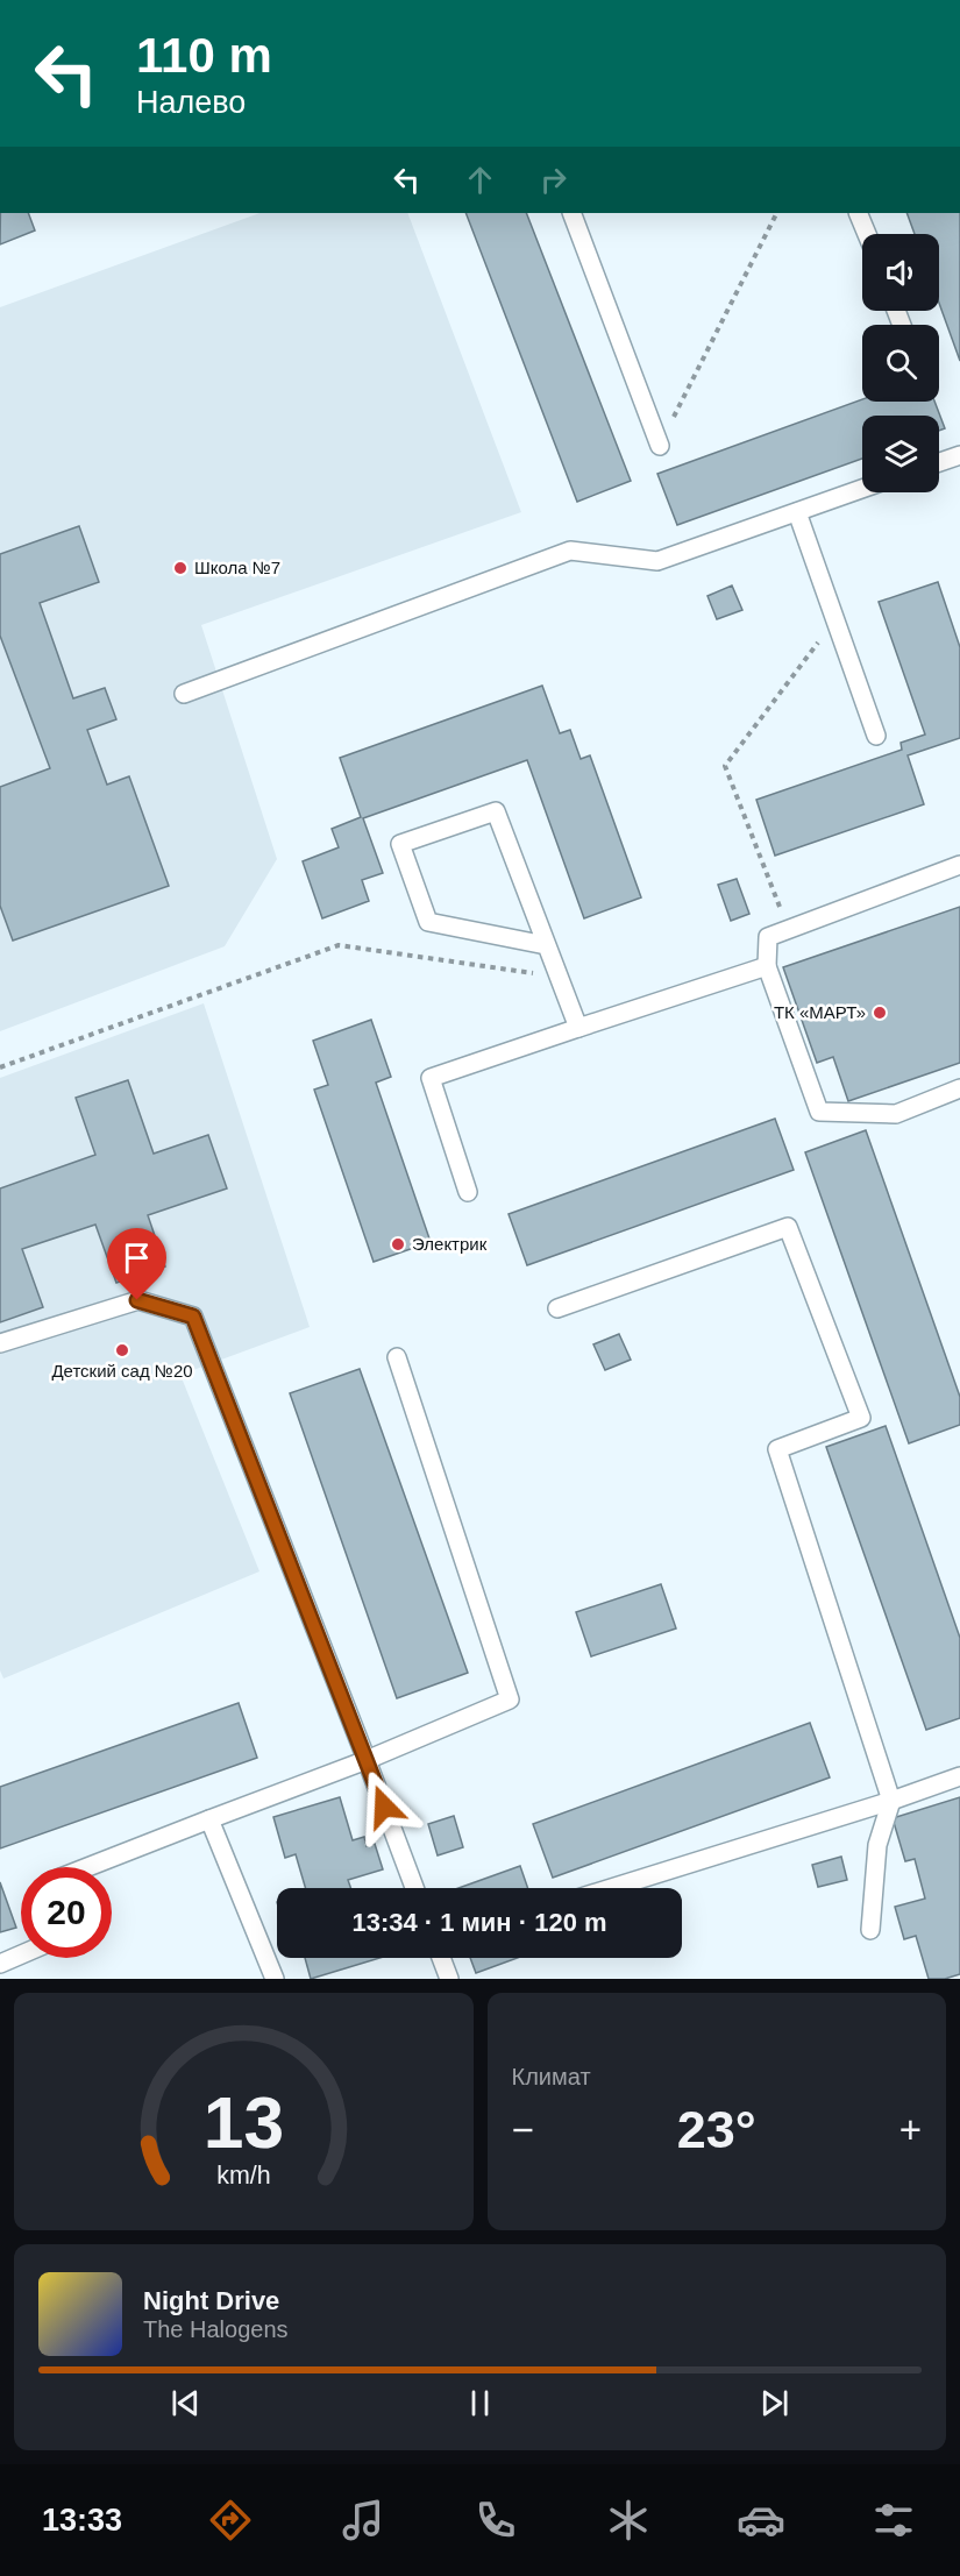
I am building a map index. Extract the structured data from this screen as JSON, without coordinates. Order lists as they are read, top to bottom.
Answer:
{
  "places": [
    "Школа №7",
    "ТК «МАРТ»",
    "Электрик",
    "Детский сад №20"
  ],
  "page": {
    "turn": ["110 m", "Налево"],
    "limit": "20",
    "trip": "13:34 · 1 мин · 120 m",
    "tile": "Климат",
    "heat": ["−", "23°", "+"],
    "song": ["Night Drive", "The Halogens"],
    "tabs": "13:33",
    "gauge": ["13", "km/h"]
  }
}
